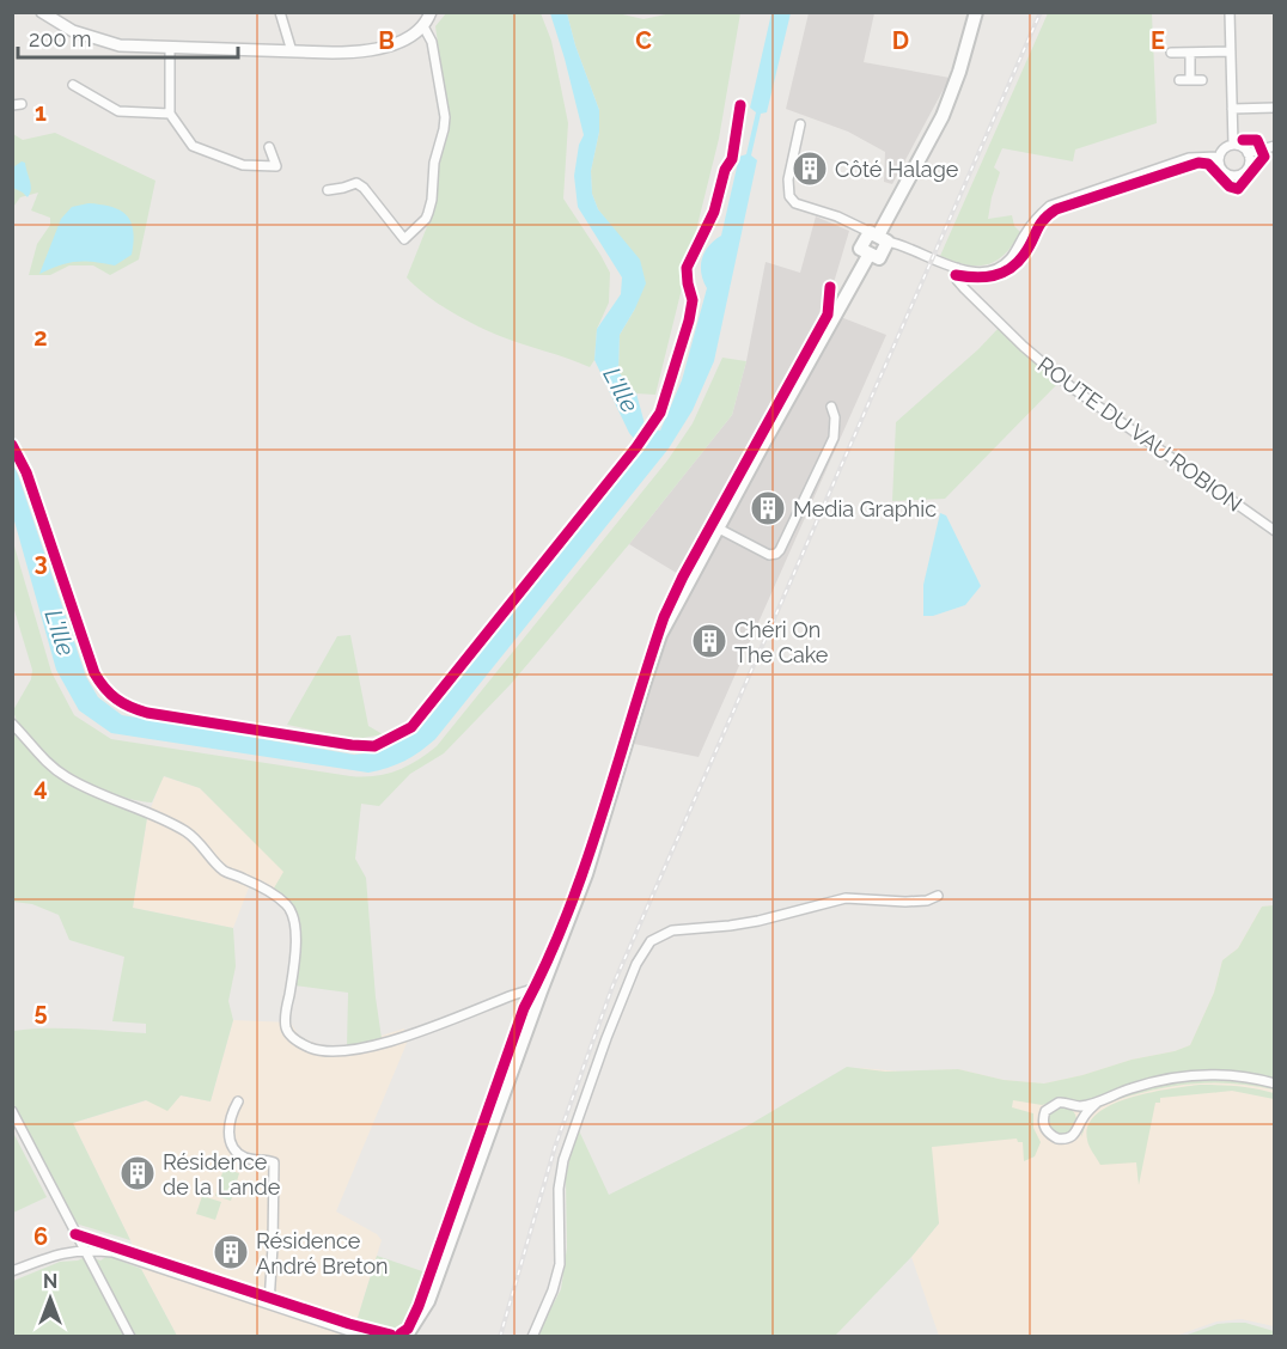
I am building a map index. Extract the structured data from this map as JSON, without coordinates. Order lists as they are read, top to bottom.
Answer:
{
  "streets": {
    "street": ["ROUTE DU VAU ROBION"]
  },
  "water": ["L'Ille"],
  "places": {
    "building": [
      "Côté Halage",
      "Media Graphic",
      "Chéri On The Cake",
      "Résidence de la Lande",
      "Résidence André Breton"
    ]
  },
  "scale_bar": "200 m",
  "north": "top",
  "grid": {
    "columns": [
      "B",
      "C",
      "D",
      "E"
    ],
    "rows": [
      "1",
      "2",
      "3",
      "4",
      "5",
      "6"
    ]
  }
}
